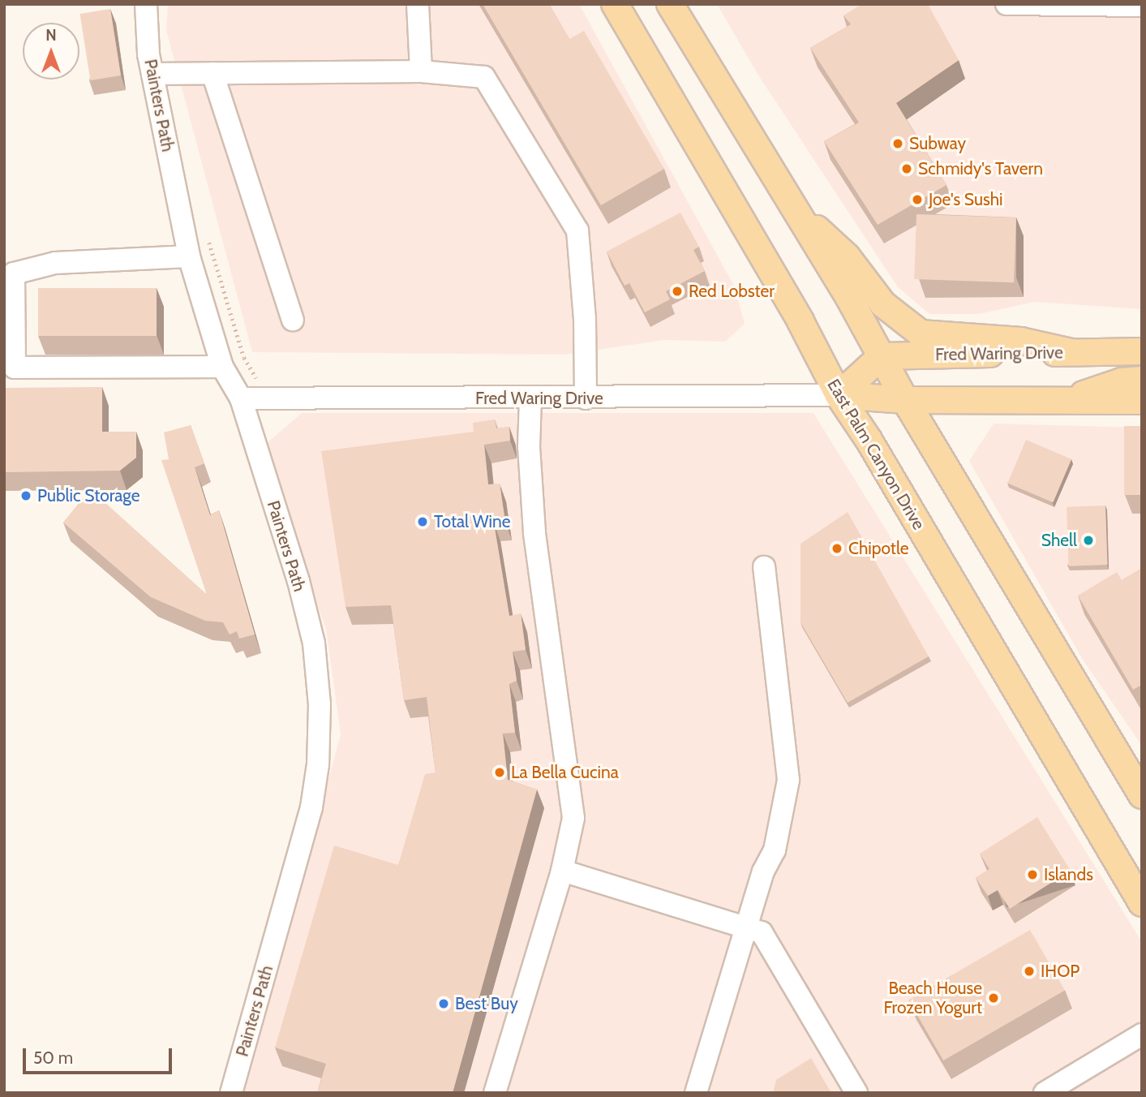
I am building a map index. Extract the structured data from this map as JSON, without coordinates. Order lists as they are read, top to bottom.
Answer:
{
  "streets": {
    "main road": ["Fred Waring Drive", "East Palm Canyon Drive"],
    "street": ["Painters Path"]
  },
  "crossings": [
    ["Painters Path", "Fred Waring Drive"],
    ["Fred Waring Drive", "East Palm Canyon Drive"]
  ],
  "places": [
    "Subway",
    "Schmidy's Tavern",
    "Joe's Sushi",
    "Red Lobster",
    "Public Storage",
    "Total Wine",
    "Shell",
    "Chipotle",
    "La Bella Cucina",
    "Islands",
    "IHOP",
    "Beach House Frozen Yogurt",
    "Best Buy"
  ],
  "scale_bar": "50 m",
  "north": "top"
}
